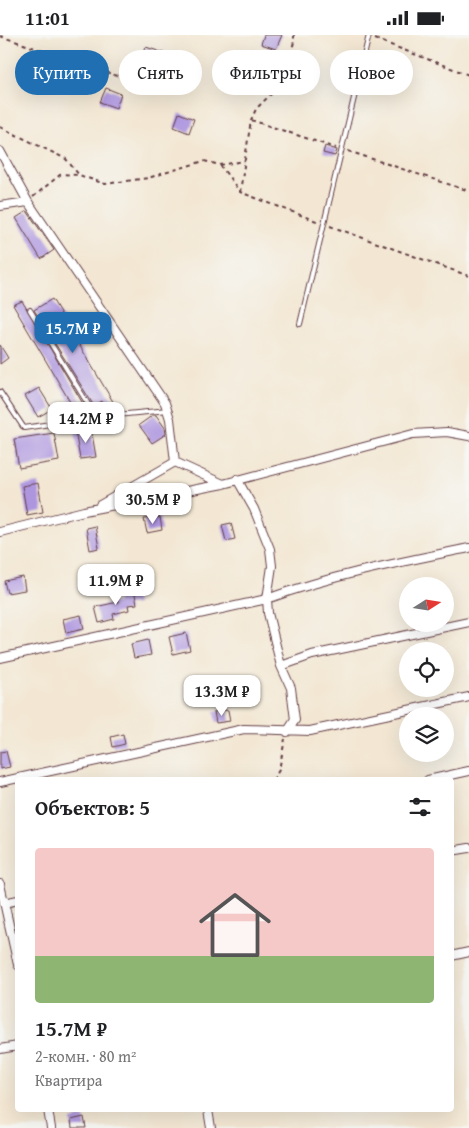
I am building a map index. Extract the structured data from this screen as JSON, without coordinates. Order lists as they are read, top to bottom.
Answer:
{
  "north": "right",
  "page": {
    "status": "11:01",
    "chip": [
      "Купить",
      "Снять",
      "Фильтры",
      "Новое"
    ],
    "price": [
      "15.7M ₽",
      "14.2M ₽",
      "30.5M ₽",
      "11.9M ₽",
      "13.3M ₽"
    ],
    "heading": "Объектов: 5",
    "list": [
      {
        "name": "15.7M ₽",
        "note": "2-комн. · 80 m² · Квартира"
      }
    ]
  }
}
